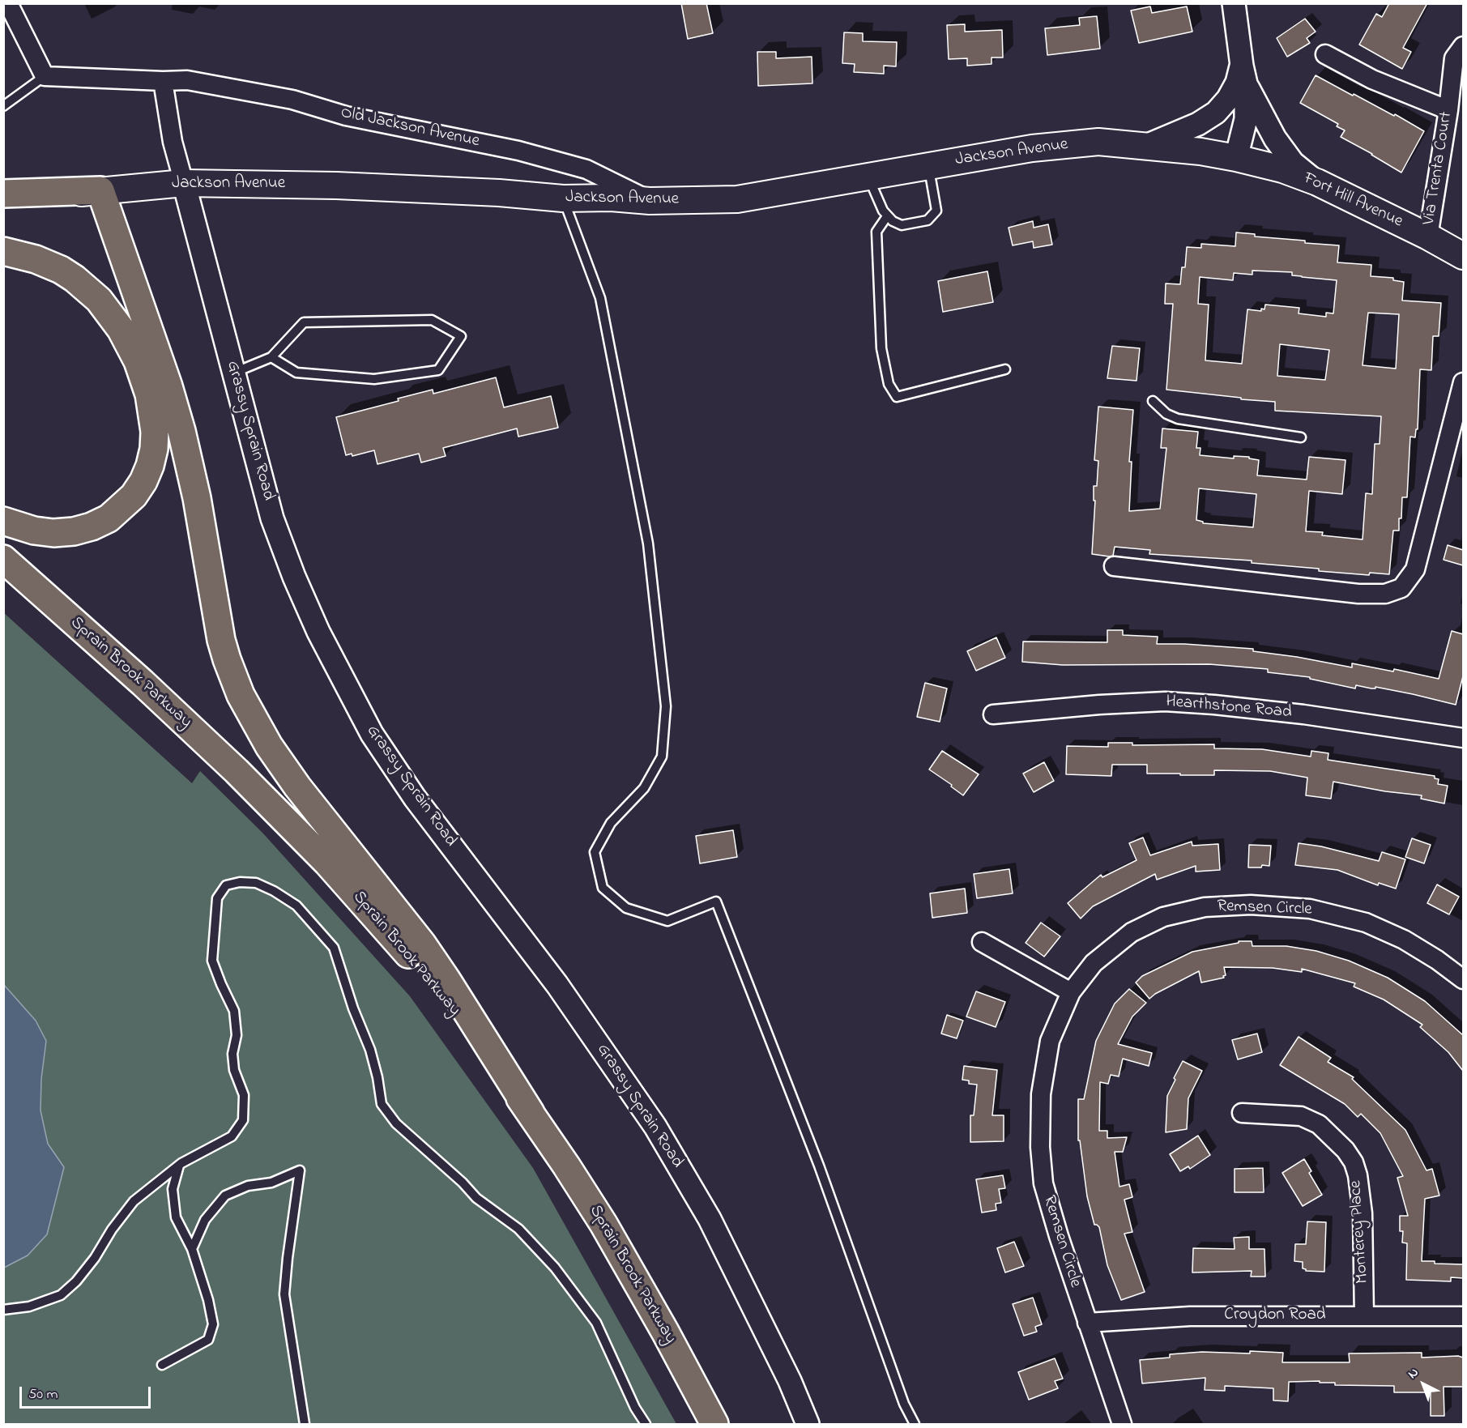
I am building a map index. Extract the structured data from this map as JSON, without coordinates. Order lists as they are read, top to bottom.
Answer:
{
  "streets": {
    "highway": ["Sprain Brook Parkway"],
    "main road": ["Jackson Avenue", "Fort Hill Avenue"],
    "street": [
      "Old Jackson Avenue",
      "Via Trenta Court",
      "Grassy Sprain Road",
      "Hearthstone Road",
      "Remsen Circle",
      "Monterey Place",
      "Croydon Road"
    ]
  },
  "crossings": [
    ["Old Jackson Avenue", "Jackson Avenue"],
    ["Old Jackson Avenue", "Grassy Sprain Road"],
    ["Jackson Avenue", "Fort Hill Avenue"],
    ["Jackson Avenue", "Grassy Sprain Road"],
    ["Via Trenta Court", "Fort Hill Avenue"],
    ["Remsen Circle", "Croydon Road"],
    ["Monterey Place", "Croydon Road"]
  ],
  "scale_bar": "50 m",
  "north": "top left"
}
